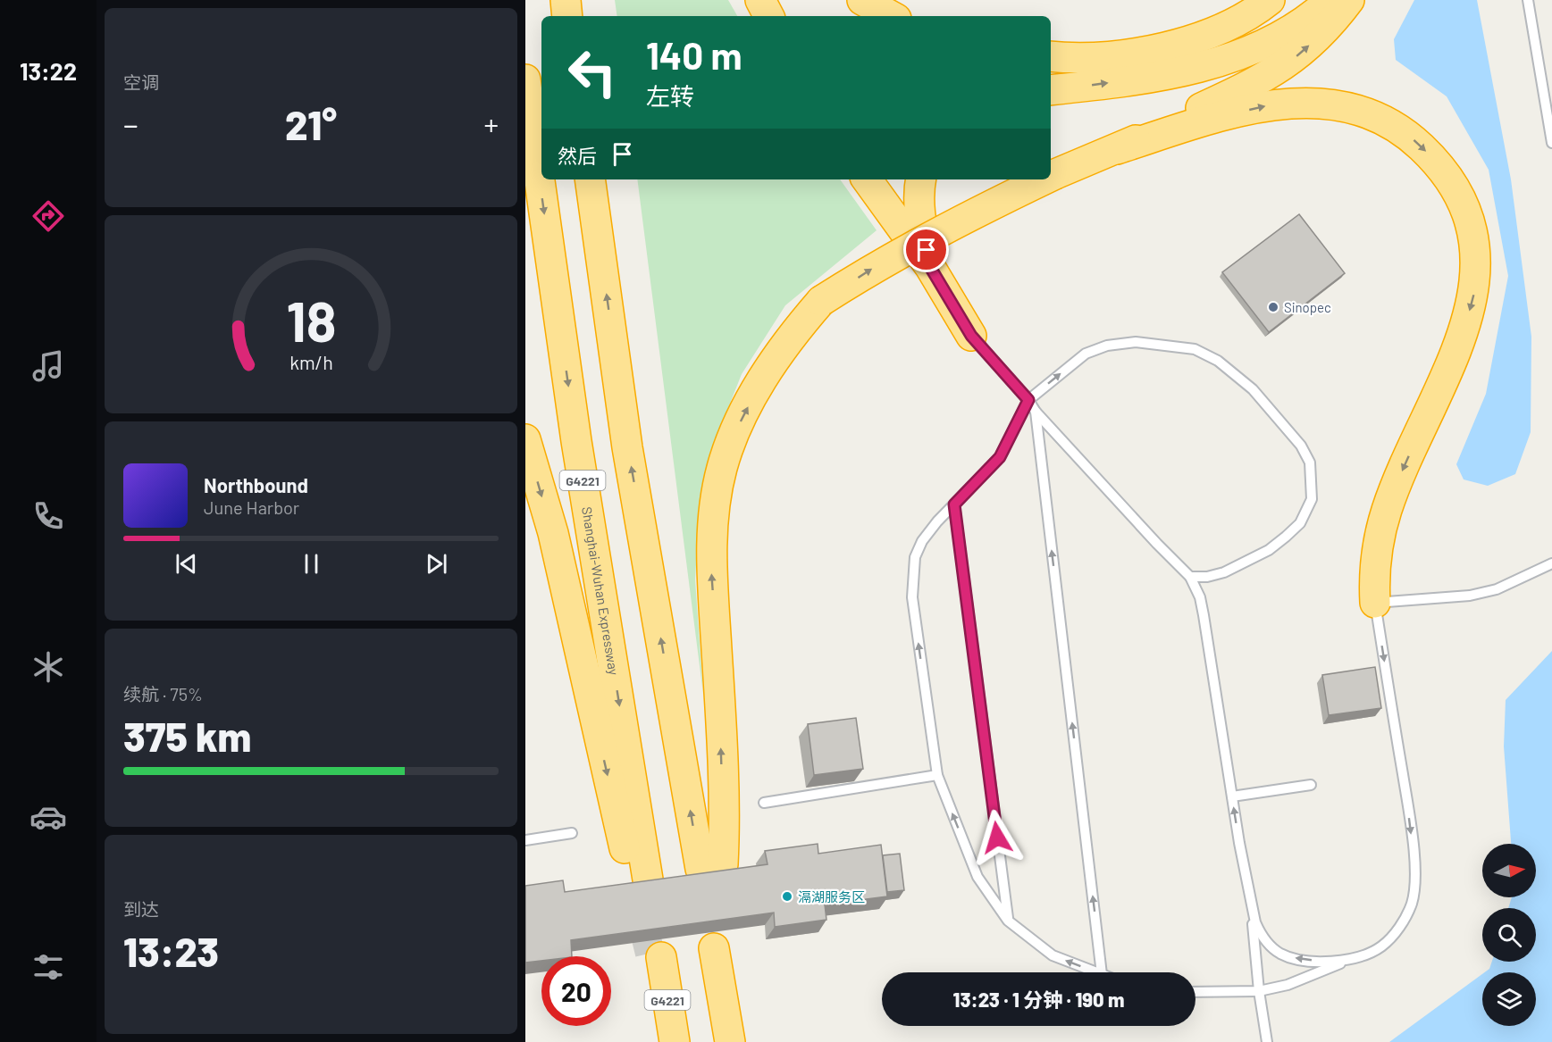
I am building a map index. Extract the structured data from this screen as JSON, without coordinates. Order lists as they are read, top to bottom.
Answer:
{
  "streets": {
    "highway": ["G4221", "Shanghai-Wuhan Expressway"]
  },
  "places": ["Sinopec", "滆湖服务区"],
  "north": "right",
  "page": {
    "tabs": "13:22",
    "tile": [
      "空调",
      ["续航 · 75%", "375 km"],
      ["到达", "13:23"]
    ],
    "turn": ["140 m", "左转"],
    "heat": ["−", "21°", "+"],
    "then": "然后",
    "song": ["Northbound", "June Harbor"],
    "limit": "20",
    "trip": "13:23 · 1 分钟 · 190 m",
    "gauge": ["18", "km/h"]
  }
}
